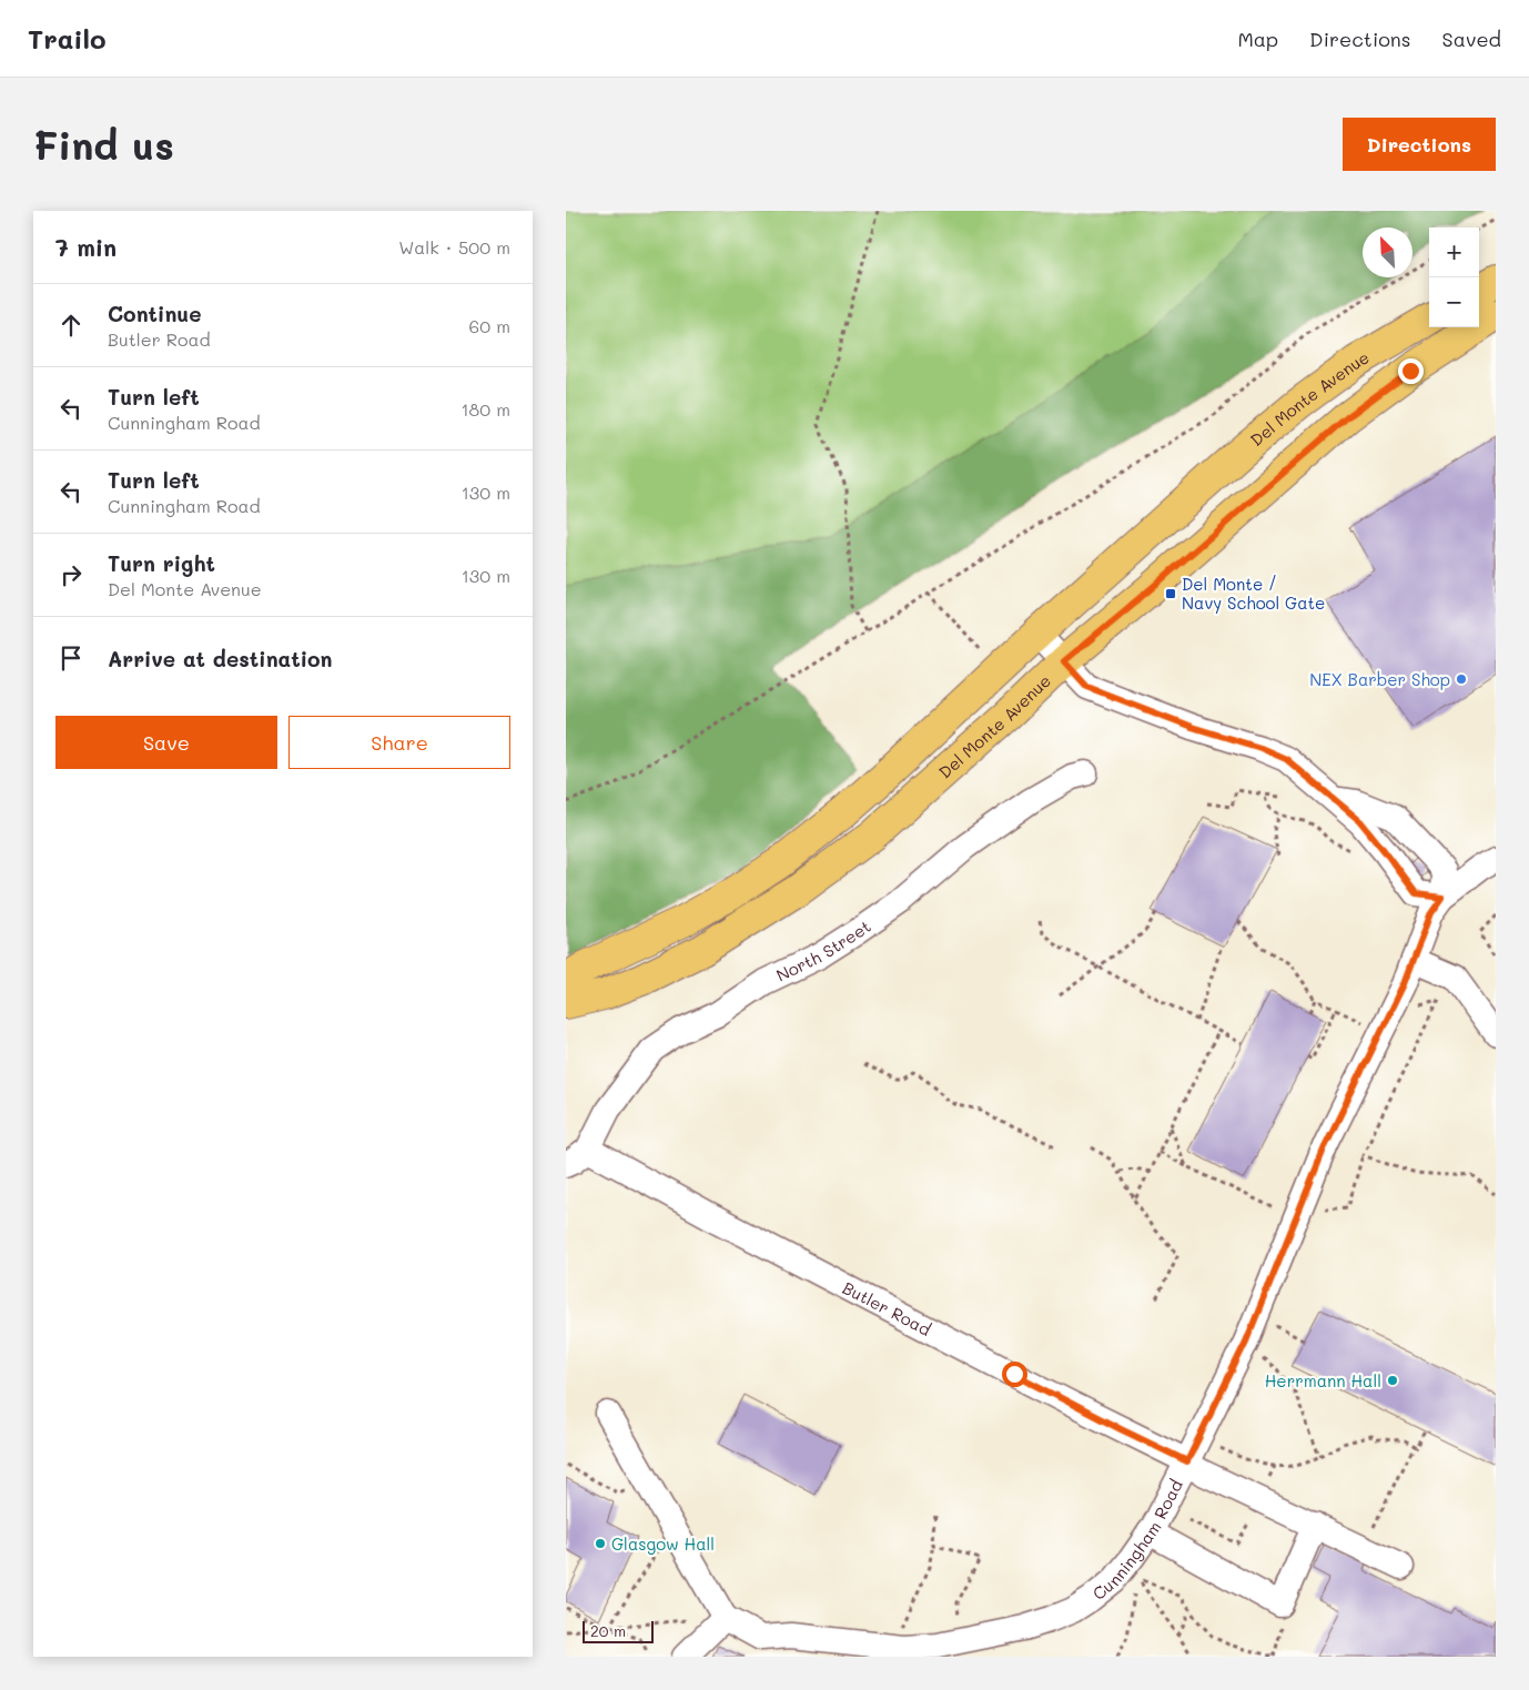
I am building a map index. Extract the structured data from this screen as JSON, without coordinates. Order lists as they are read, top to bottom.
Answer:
{
  "streets": {
    "main road": ["Del Monte Avenue"],
    "street": ["North Street", "Butler Road", "Cunningham Road"]
  },
  "crossings": [
    ["North Street", "Butler Road"],
    ["Butler Road", "Cunningham Road"]
  ],
  "places": {
    "transit": ["Del Monte / Navy School Gate"],
    "other": ["NEX Barber Shop", "Herrmann Hall", "Glasgow Hall"]
  },
  "scale_bar": "20 m",
  "north": "top left",
  "page": {
    "header": "Trailo",
    "nav": ["Map", "Directions", "Saved"],
    "buttons": [
      "Directions",
      ["Save", "Share"]
    ],
    "title": "Find us",
    "heading": ["7 min", "Walk · 500 m"],
    "map_buttons": ["+", "−"],
    "list": [
      ["Continue", "Butler Road", "60 m"],
      ["Turn left", "Cunningham Road", "180 m"],
      ["Turn left", "Cunningham Road", "130 m"],
      ["Turn right", "Del Monte Avenue", "130 m"],
      "Arrive at destination"
    ],
    "scale": "20 m"
  }
}
